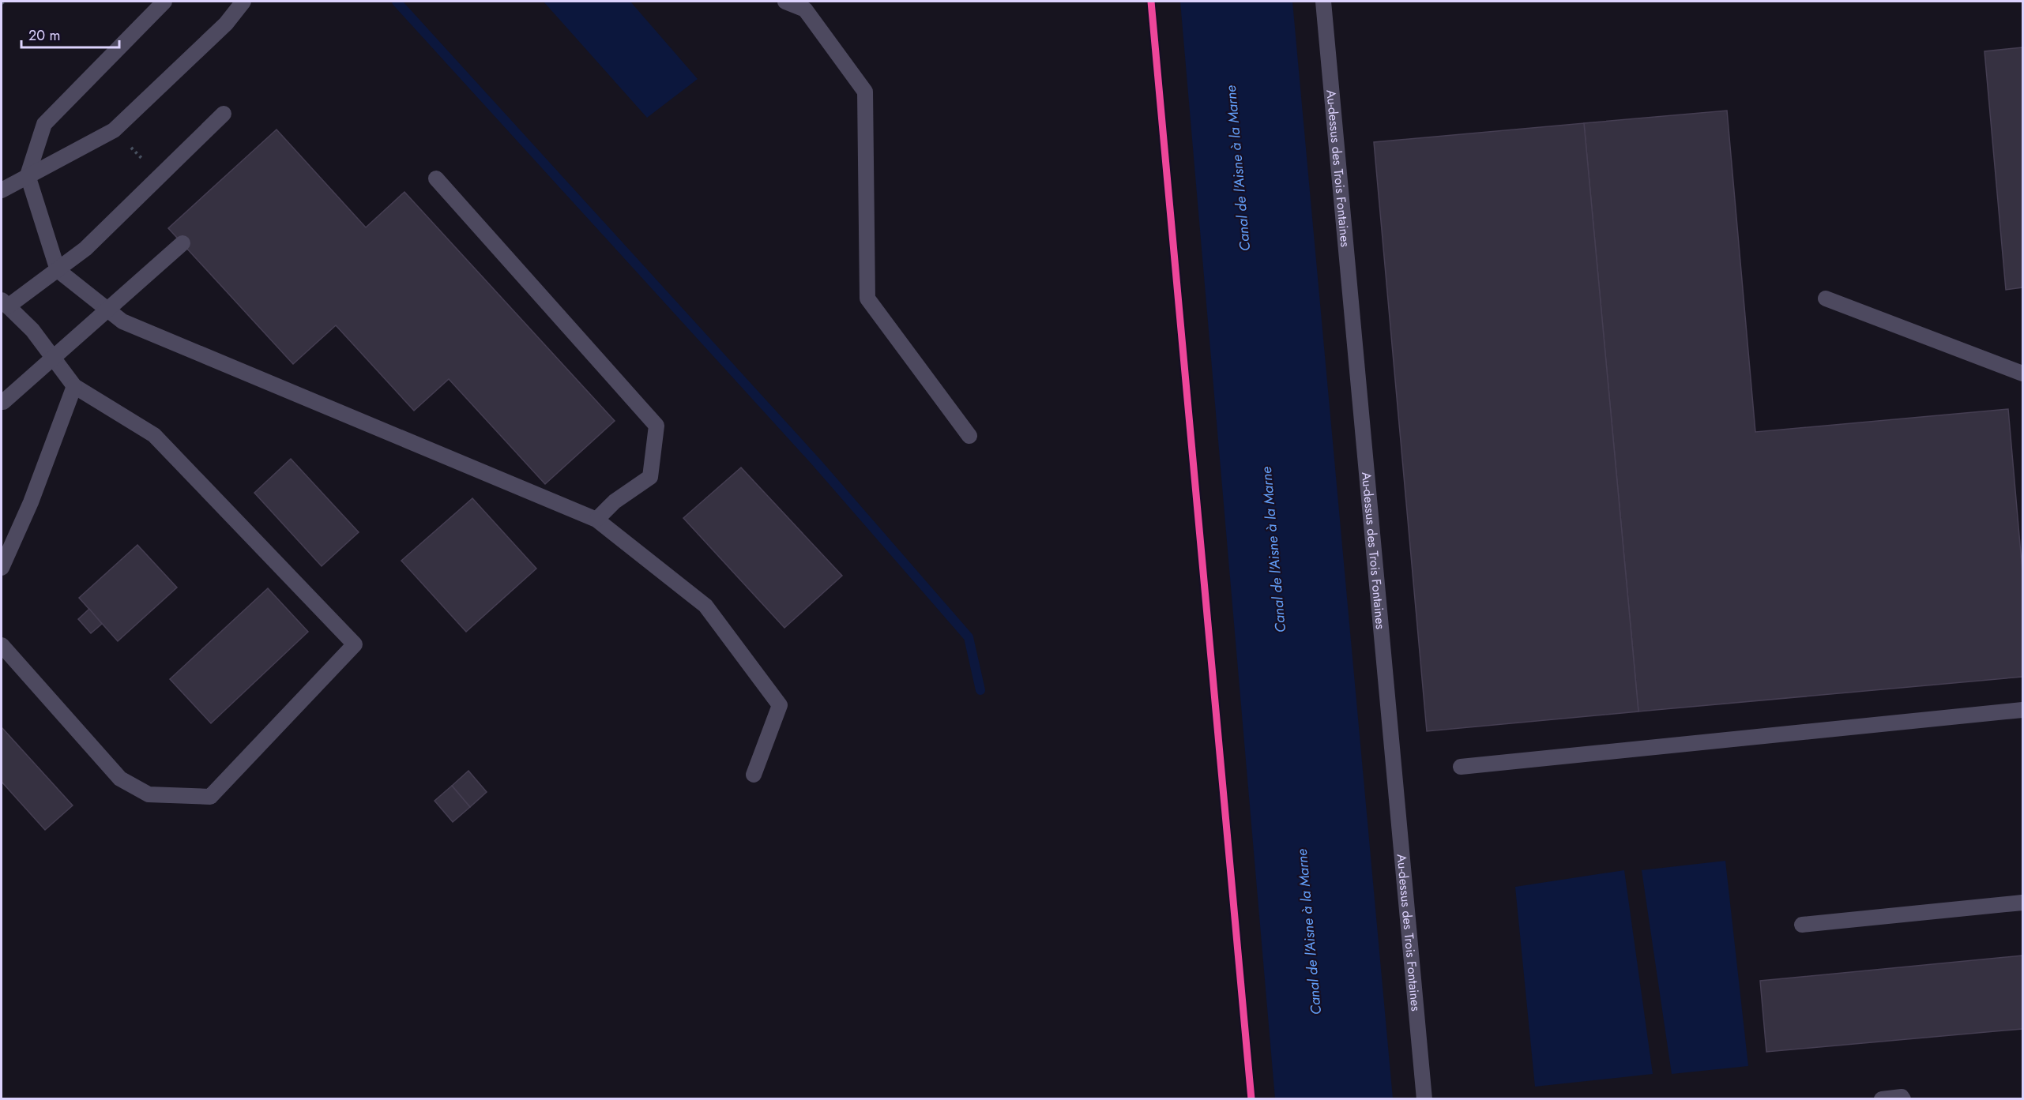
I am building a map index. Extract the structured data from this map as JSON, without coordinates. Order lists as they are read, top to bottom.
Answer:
{
  "streets": {
    "lane": ["Au-dessus des Trois Fontaines"]
  },
  "water": ["Canal de l'Aisne à la Marne"],
  "scale_bar": "20 m"
}
